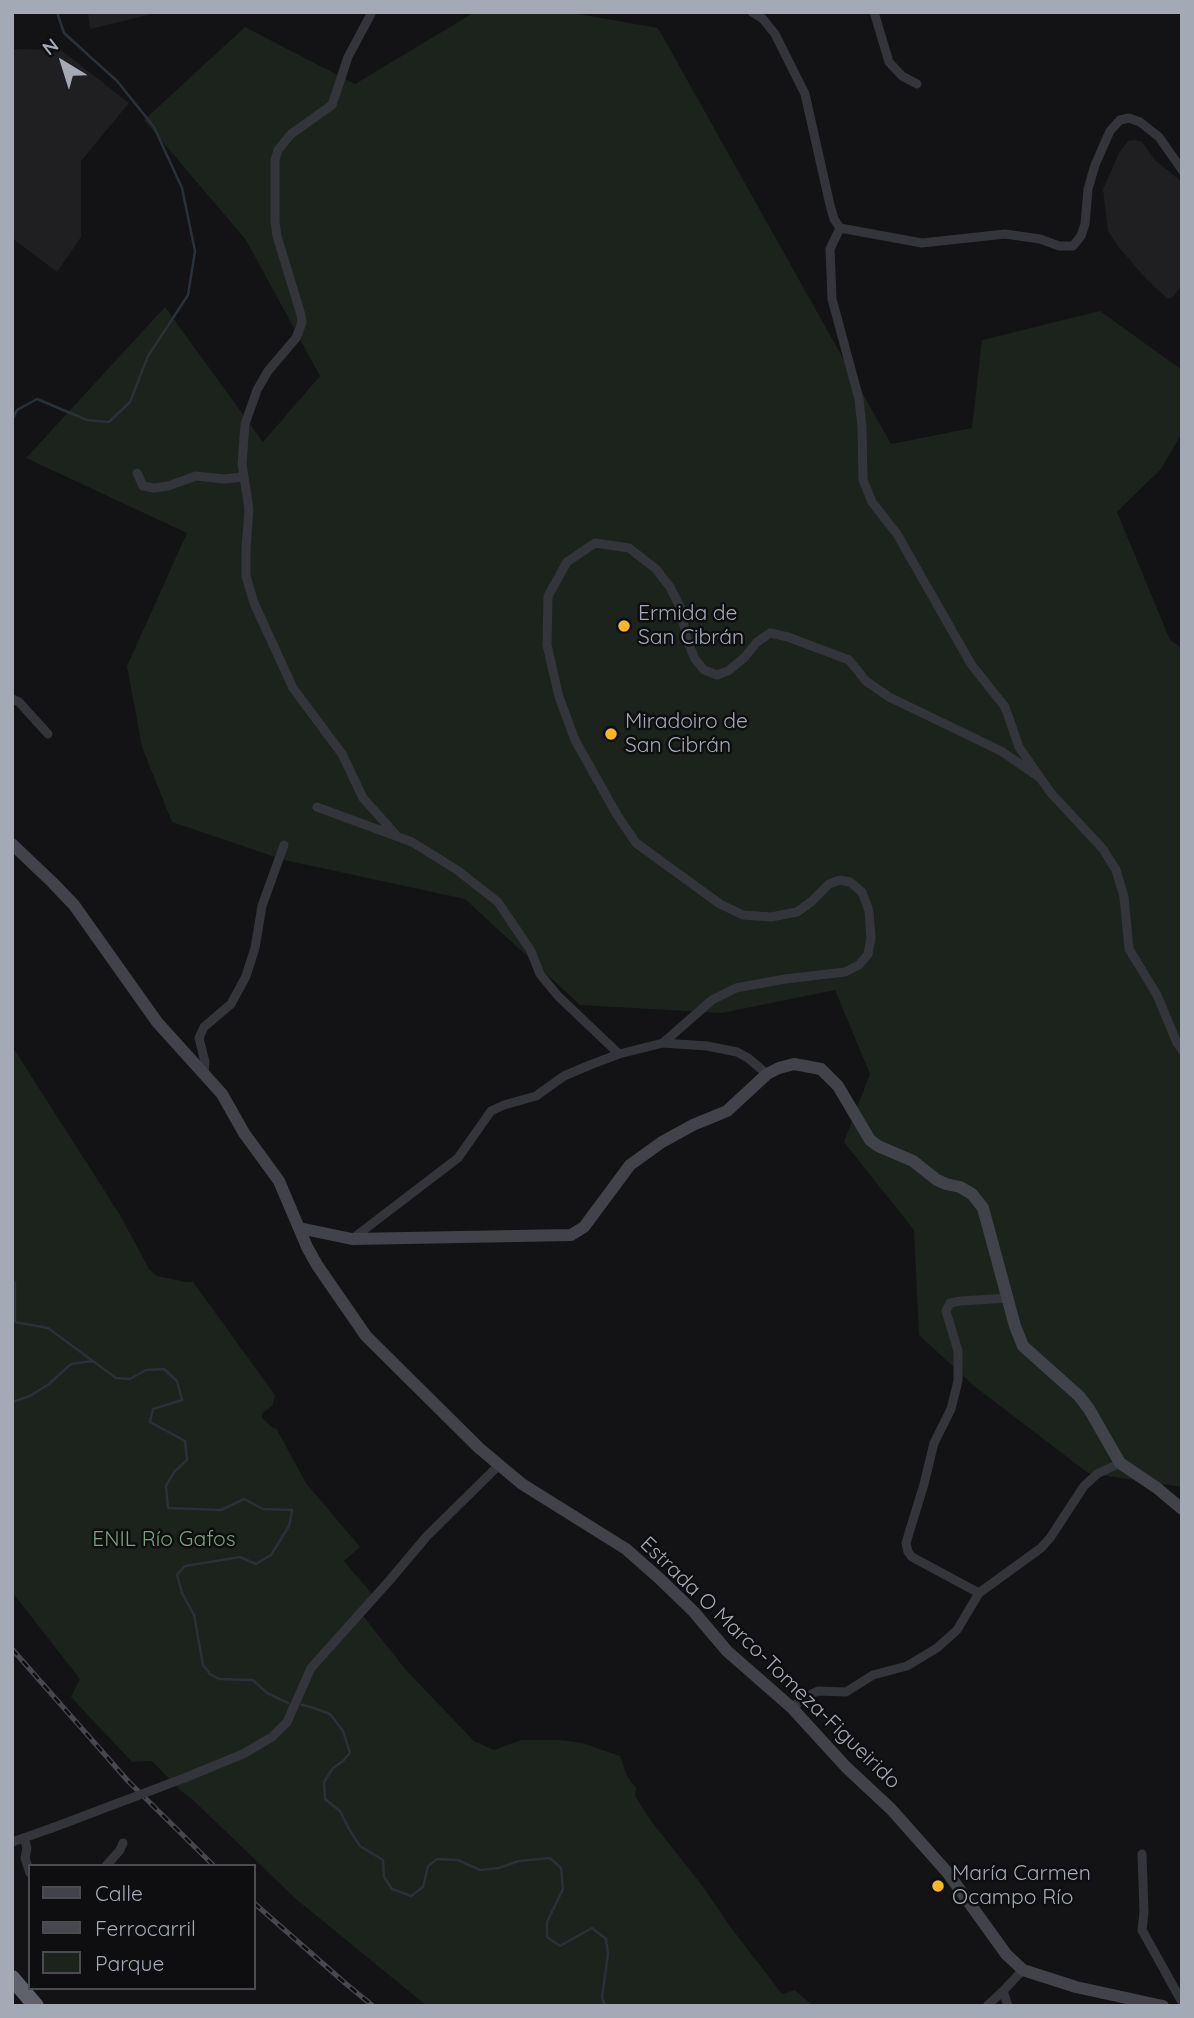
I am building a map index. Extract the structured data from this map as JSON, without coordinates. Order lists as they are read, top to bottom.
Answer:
{
  "streets": {
    "street": ["Estrada O Marco-Tomeza-Figueirido"]
  },
  "parks": ["ENIL Río Gafos"],
  "places": ["Ermida de San Cibrán", "Miradoiro de San Cibrán", "María Carmen Ocampo Río"],
  "legend": ["Calle", "Ferrocarril", "Parque"],
  "north": "top left"
}
